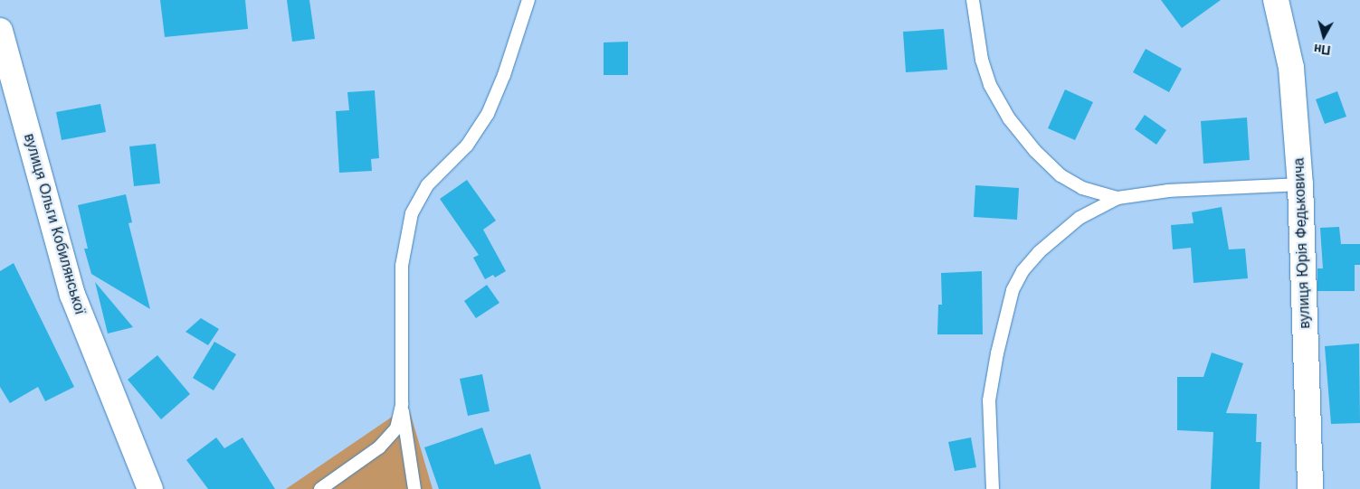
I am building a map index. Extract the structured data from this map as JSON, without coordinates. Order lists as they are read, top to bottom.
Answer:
{
  "streets": {
    "street": ["вулиця Ольги Кобилянської", "вулиця Юрія Федьковича"]
  },
  "north": "bottom"
}
